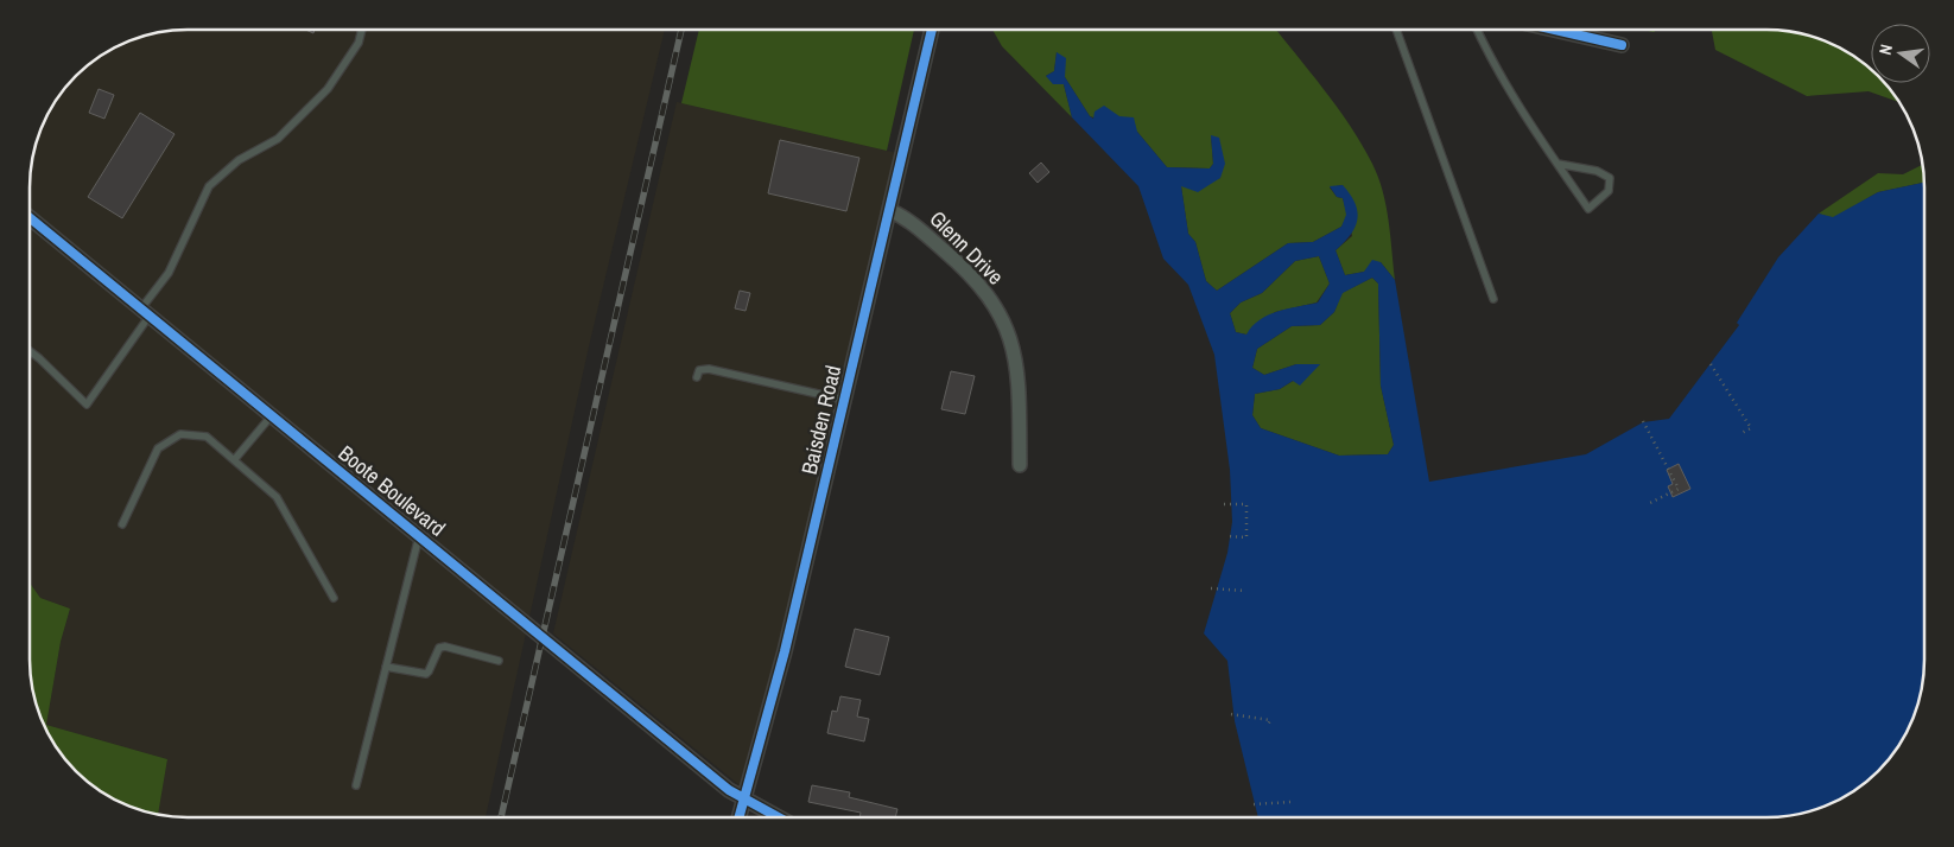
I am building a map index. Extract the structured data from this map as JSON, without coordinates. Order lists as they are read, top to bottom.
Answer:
{
  "streets": {
    "street": ["Glenn Drive", "Baisden Road", "Boote Boulevard"]
  },
  "crossings": [
    ["Glenn Drive", "Baisden Road"],
    ["Baisden Road", "Boote Boulevard"]
  ],
  "north": "left"
}
